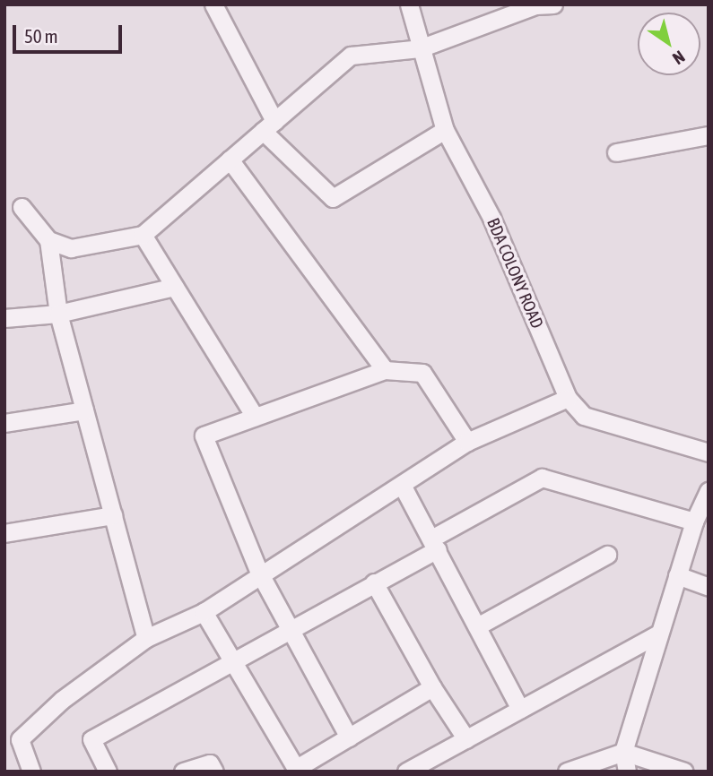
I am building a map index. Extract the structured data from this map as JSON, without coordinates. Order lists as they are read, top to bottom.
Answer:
{
  "streets": {
    "street": ["BDA COLONY ROAD"]
  },
  "scale_bar": "50 m",
  "north": "bottom right"
}
